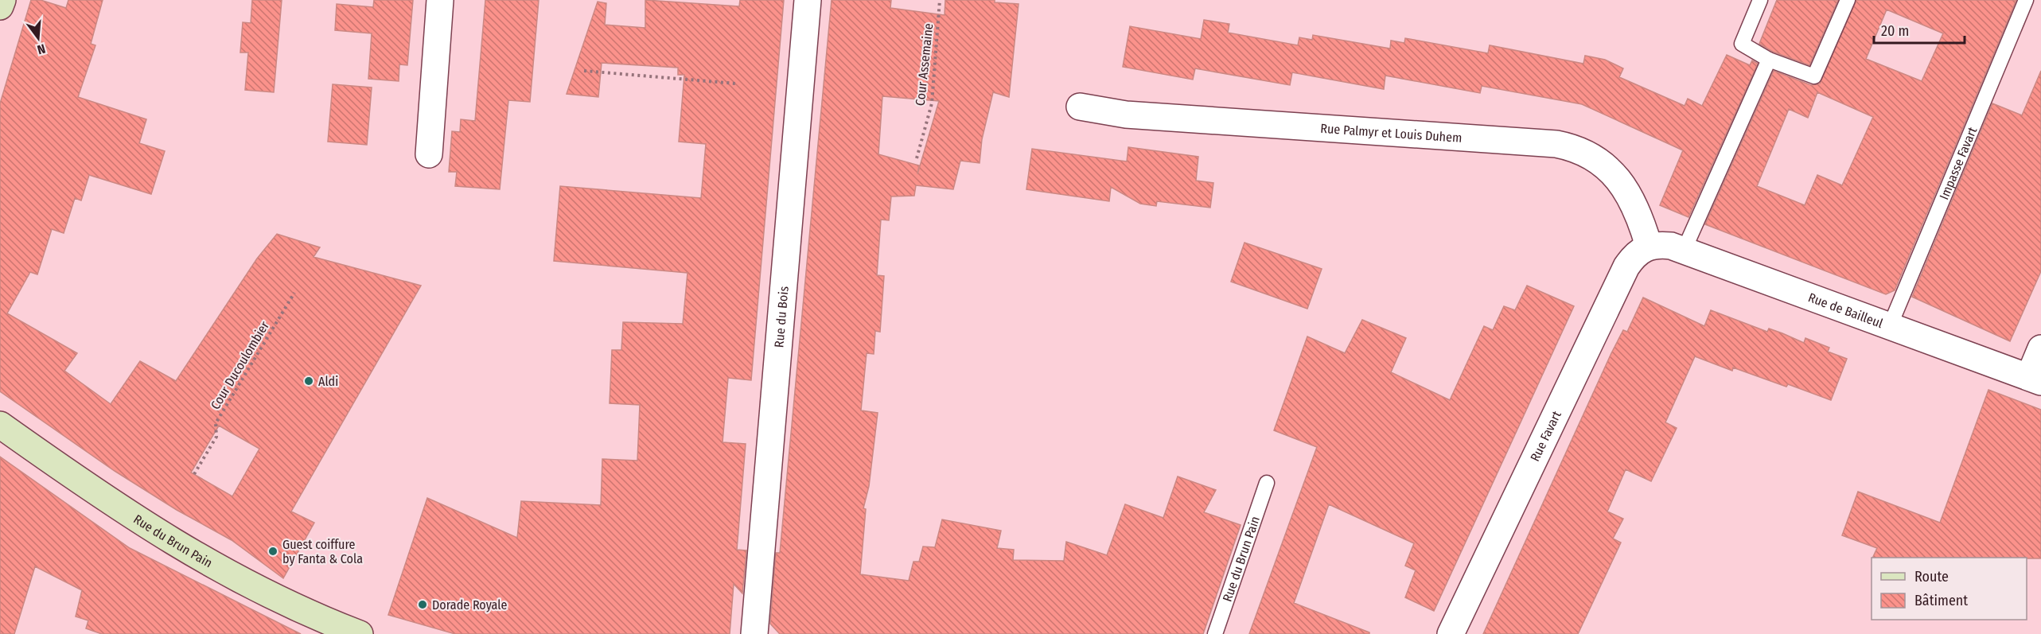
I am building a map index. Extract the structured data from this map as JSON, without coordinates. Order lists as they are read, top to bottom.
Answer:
{
  "streets": {
    "main road": ["Rue du Brun Pain"],
    "street": [
      "Rue Palmyr et Louis Duhem",
      "Rue de Bailleul",
      "Rue du Bois",
      "Rue Favart"
    ],
    "lane": ["Impasse Favart"],
    "path": ["Cour Assemaine", "Cour Ducoulombier"]
  },
  "crossings": [
    ["Rue Palmyr et Louis Duhem", "Rue de Bailleul"],
    ["Rue Palmyr et Louis Duhem", "Rue Favart"],
    ["Impasse Favart", "Rue de Bailleul"],
    ["Rue de Bailleul", "Rue Favart"]
  ],
  "places": ["Aldi", "Guest coiffure by Fanta & Cola", "Dorade Royale"],
  "legend": ["Route", "Bâtiment"],
  "scale_bar": "20 m",
  "north": "bottom"
}
